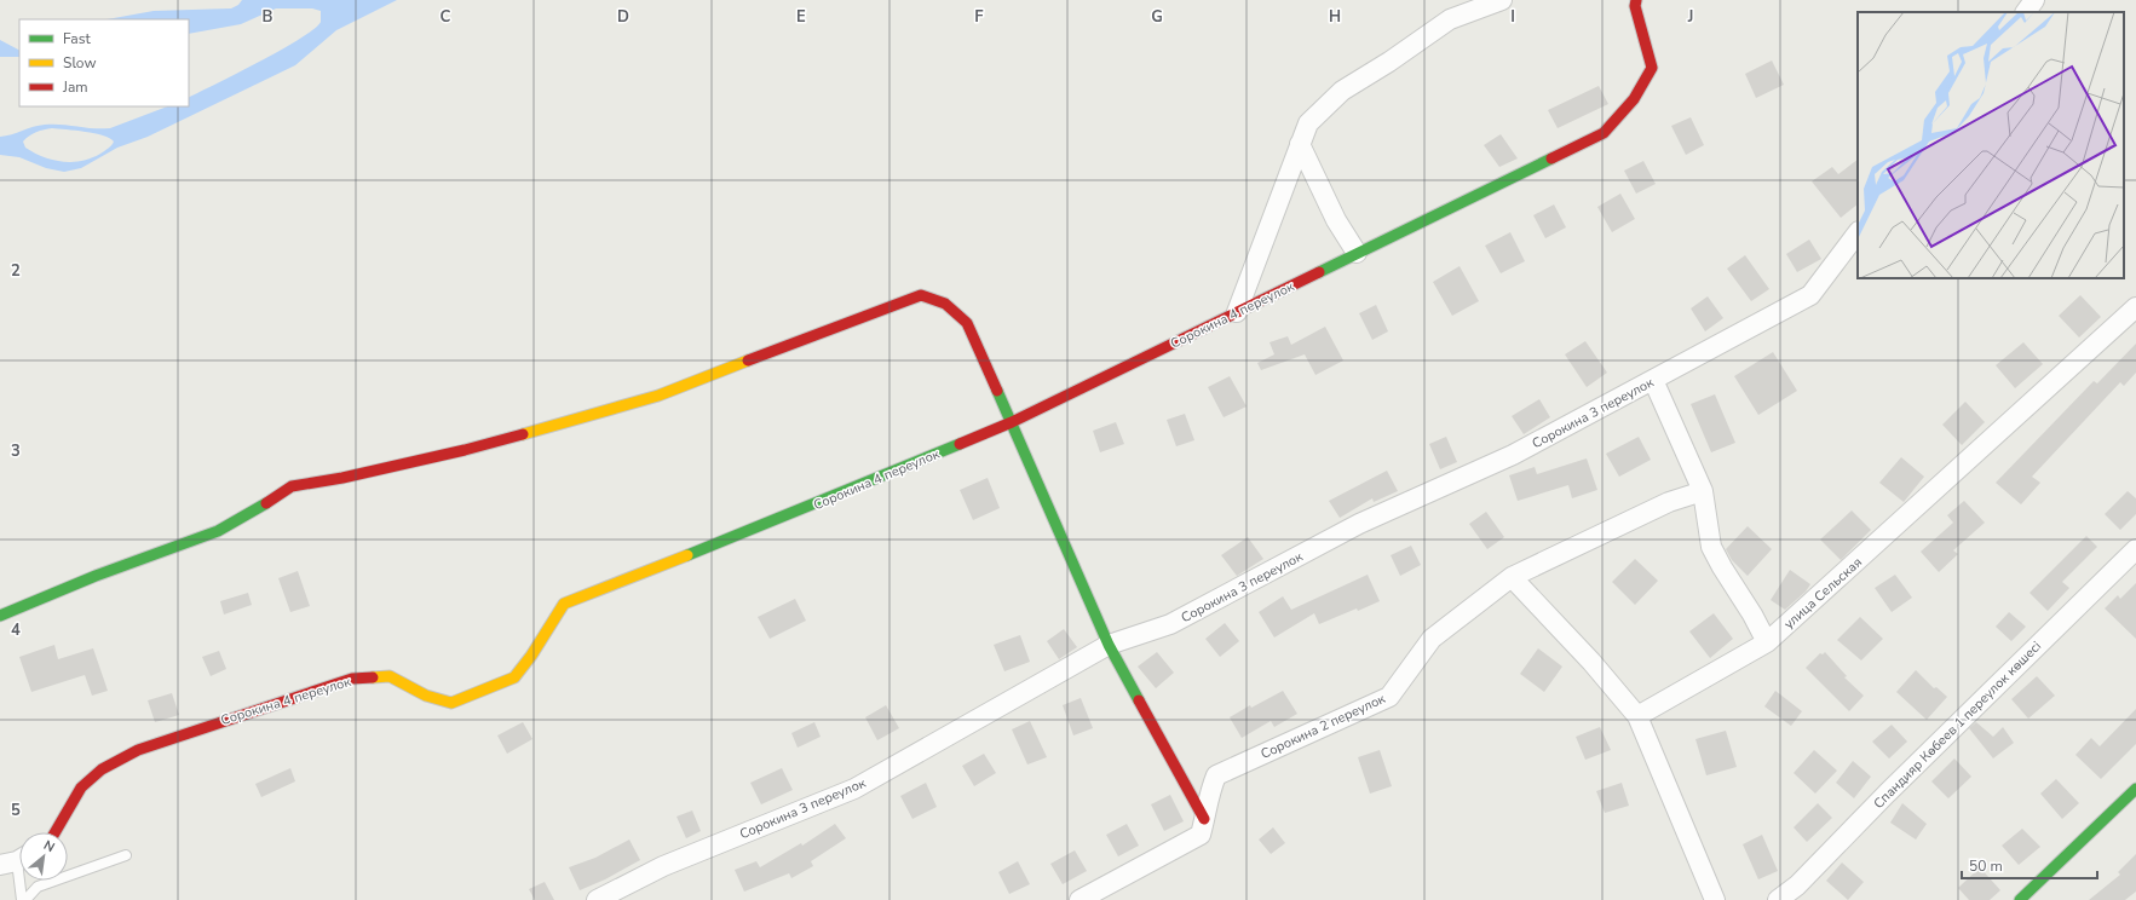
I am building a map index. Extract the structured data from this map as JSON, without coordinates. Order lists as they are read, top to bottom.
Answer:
{
  "streets": {
    "street": [
      "Сорокина 4 переулок",
      "Сорокина 3 переулок",
      "улица Сельская",
      "Спандияр Көбеев 1 переулок көшесі",
      "Сорокина 2 переулок"
    ]
  },
  "legend": ["Fast", "Slow", "Jam"],
  "scale_bar": "50 m",
  "north": "top right",
  "grid": {
    "columns": [
      "B",
      "C",
      "D",
      "E",
      "F",
      "G",
      "H",
      "I",
      "J"
    ],
    "rows": [
      "2",
      "3",
      "4",
      "5"
    ]
  }
}
